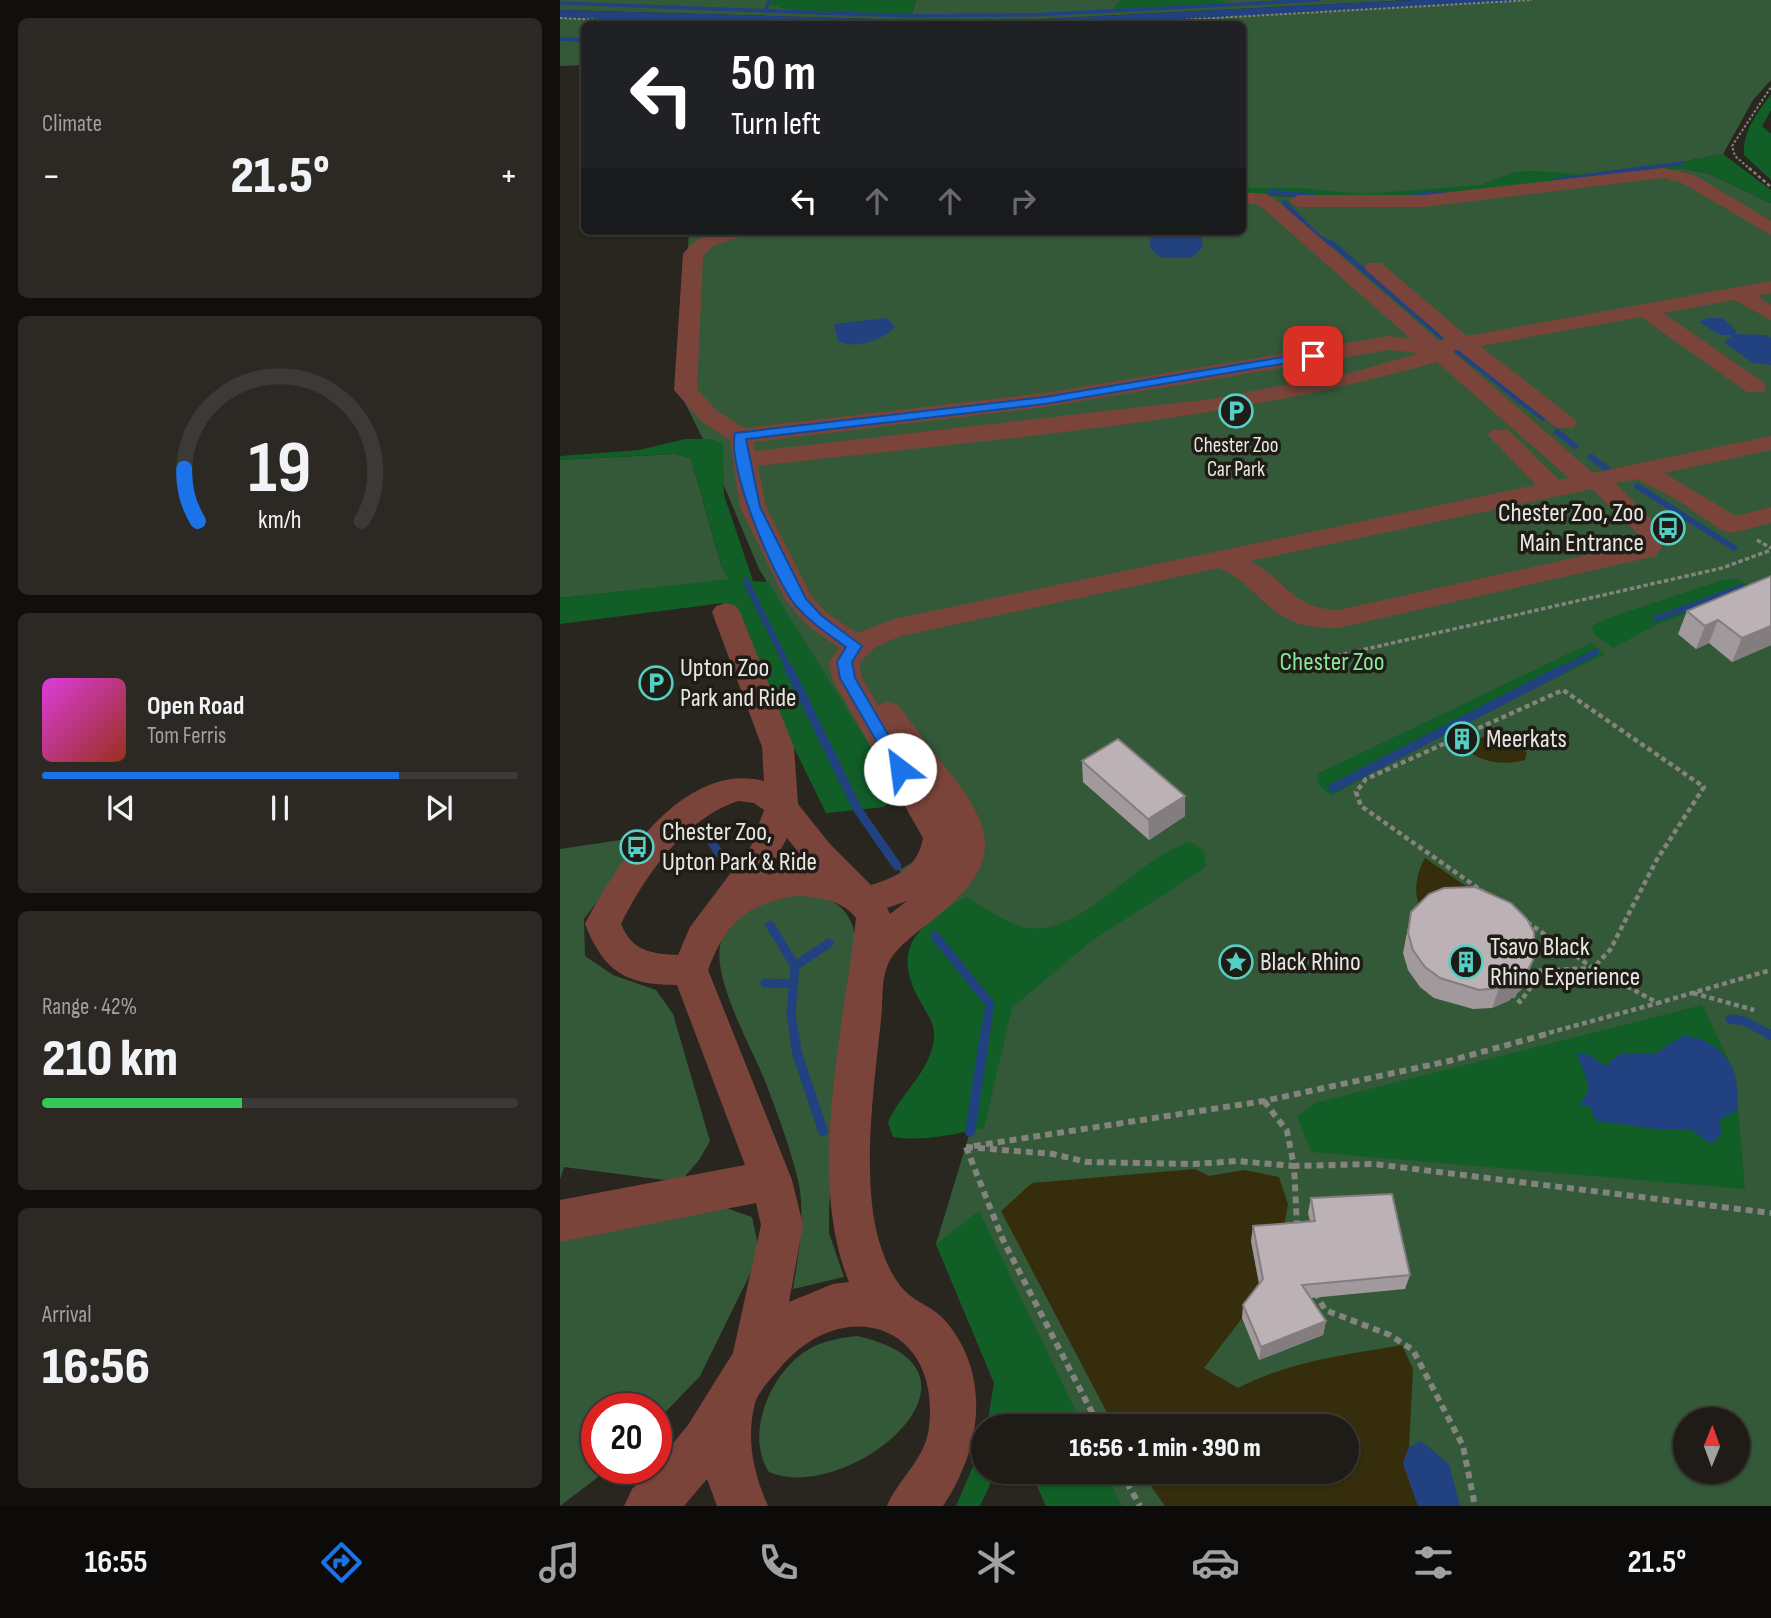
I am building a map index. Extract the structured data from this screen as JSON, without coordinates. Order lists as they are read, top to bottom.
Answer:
{
  "parks": ["Chester Zoo"],
  "places": {
    "parking": ["Chester Zoo Car Park", "Upton Zoo Park and Ride"],
    "bus stop": ["Chester Zoo, Zoo Main Entrance", "Chester Zoo, Upton Park & Ride"],
    "building": ["Meerkats", "Tsavo Black Rhino Experience"],
    "place": ["Black Rhino"]
  },
  "north": "top",
  "page": {
    "tile": [
      "Climate",
      ["Range · 42%", "210 km"],
      ["Arrival", "16:56"]
    ],
    "turn": ["50 m", "Turn left"],
    "heat": ["−", "21.5°", "+"],
    "song": ["Open Road", "Tom Ferris"],
    "limit": "20",
    "trip": "16:56 · 1 min · 390 m",
    "tabs": ["16:55", "21.5°"],
    "gauge": ["19", "km/h"]
  }
}
